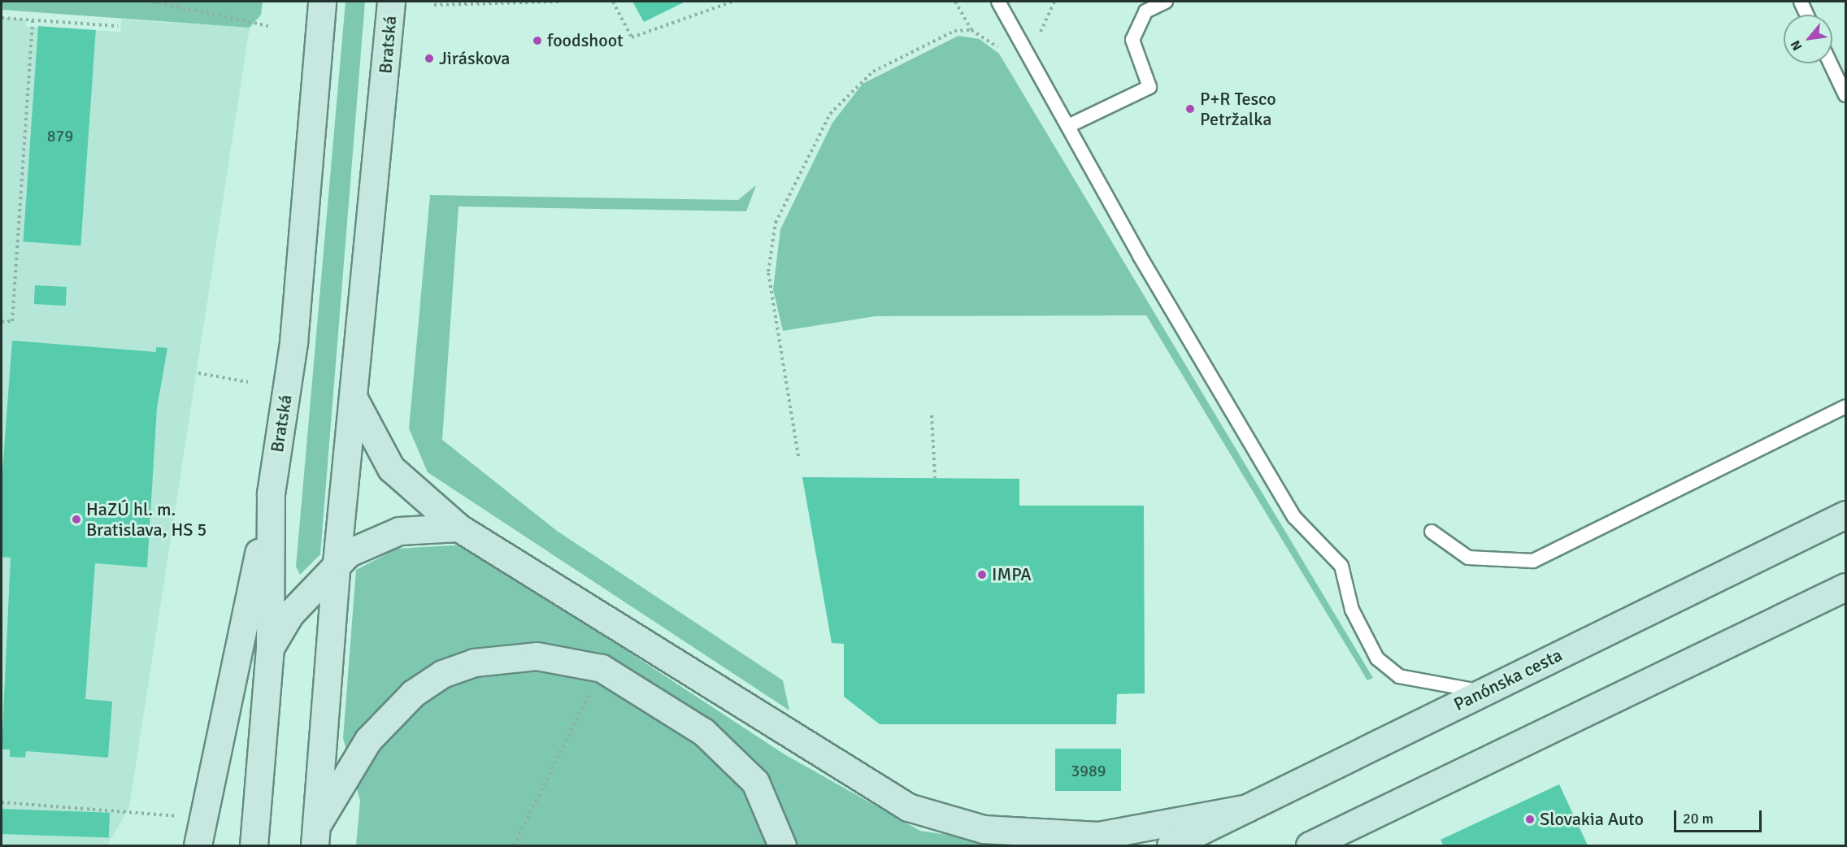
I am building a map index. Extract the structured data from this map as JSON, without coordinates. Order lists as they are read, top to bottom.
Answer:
{
  "streets": {
    "main road": ["Bratská", "Panónska cesta"]
  },
  "places": [
    "foodshoot",
    "Jiráskova",
    "P+R Tesco Petržalka",
    "HaZÚ hl. m. Bratislava, HS 5",
    "IMPA",
    "Slovakia Auto"
  ],
  "house_numbers": ["879", "3989"],
  "scale_bar": "20 m",
  "north": "bottom left"
}
